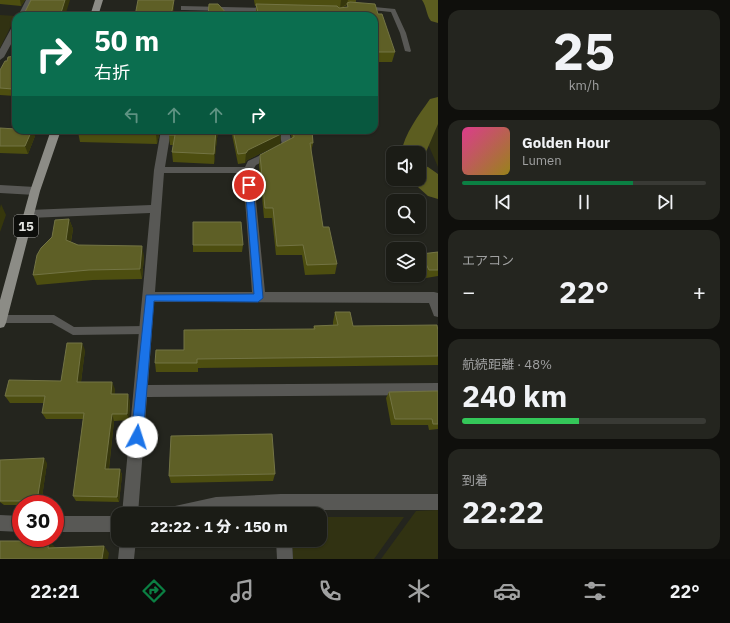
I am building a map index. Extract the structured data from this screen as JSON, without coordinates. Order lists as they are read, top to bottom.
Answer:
{
  "streets": {
    "main road": ["15"]
  },
  "page": {
    "tile": [
      ["25", "km/h"],
      "エアコン",
      ["航続距離 · 48%", "240 km"],
      ["到着", "22:22"]
    ],
    "turn": ["50 m", "右折"],
    "song": ["Golden Hour", "Lumen"],
    "heat": ["−", "22°", "+"],
    "limit": "30",
    "trip": "22:22 · 1 分 · 150 m",
    "tabs": ["22:21", "22°"]
  }
}
